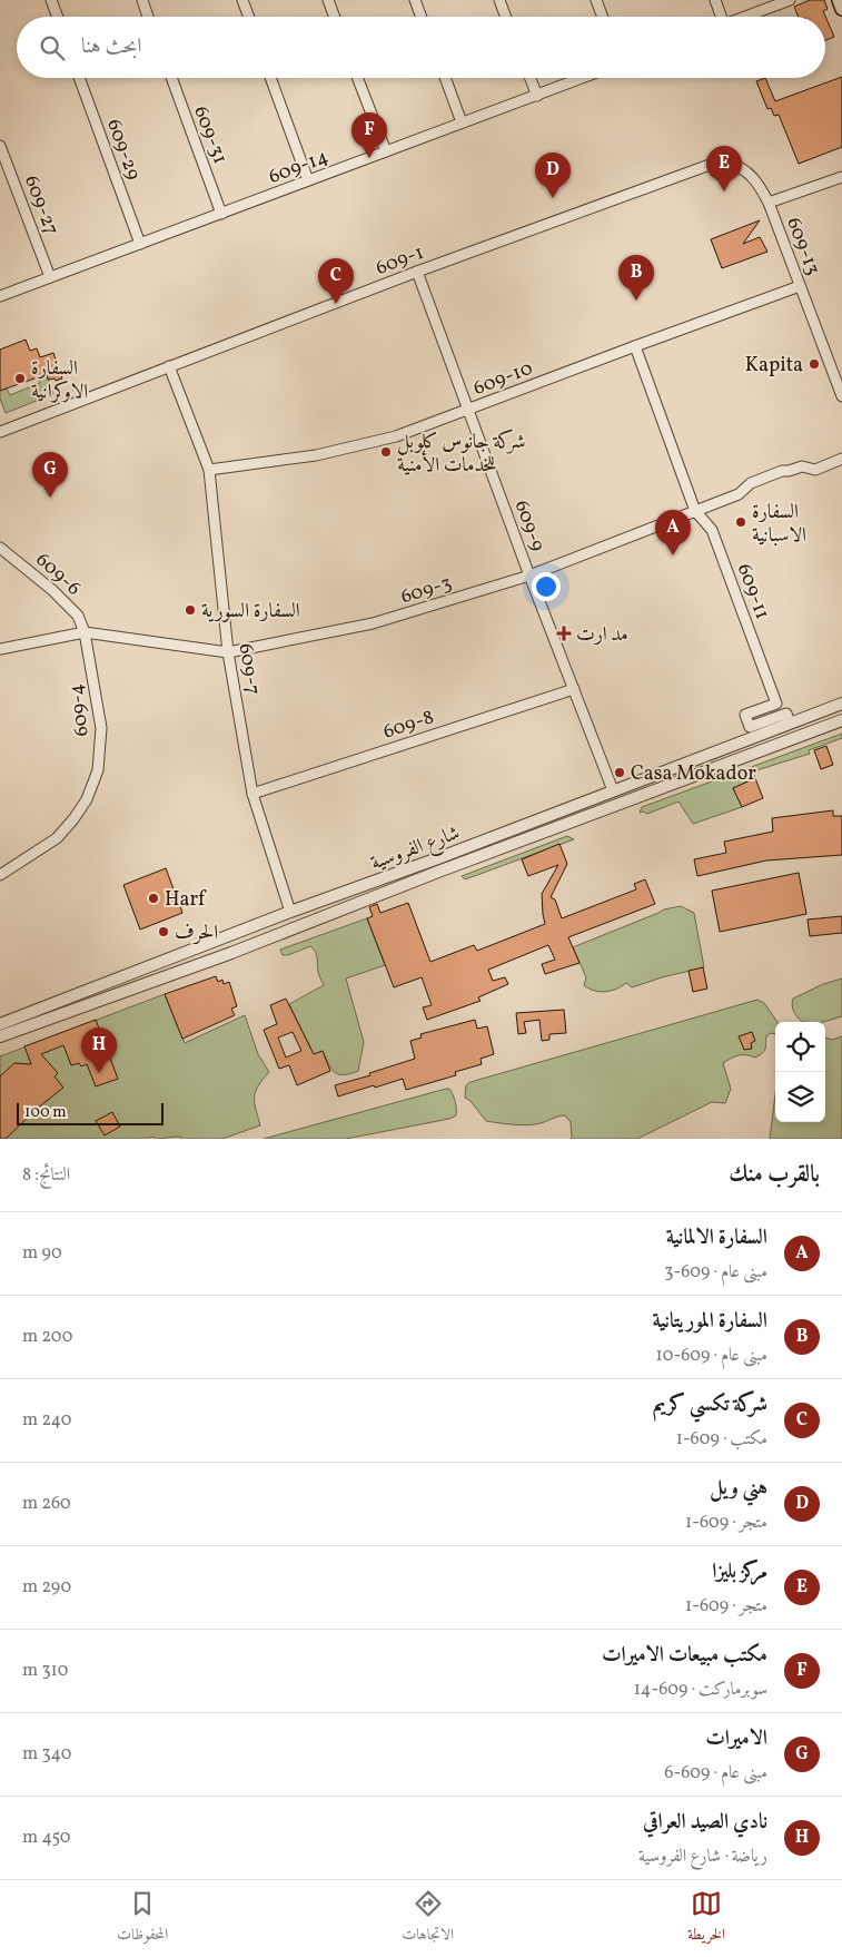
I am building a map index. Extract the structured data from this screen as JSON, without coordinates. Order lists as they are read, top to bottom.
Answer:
{
  "streets": {
    "street": [
      "609-31",
      "609-29",
      "609-14",
      "609-27",
      "609-13",
      "609-1",
      "609-10",
      "609-9",
      "609-6",
      "609-3",
      "609-11",
      "609-7",
      "609-4",
      "609-8",
      "شارع الفروسية"
    ]
  },
  "crossings": [
    ["609-31", "609-14"],
    ["609-29", "609-14"],
    ["609-14", "609-27"],
    ["609-13", "609-1"],
    ["609-13", "609-10"],
    ["609-1", "609-9"],
    ["609-1", "609-7"],
    ["609-10", "609-9"],
    ["609-10", "609-11"],
    ["609-10", "609-7"],
    ["609-9", "609-3"],
    ["609-9", "609-8"],
    ["609-9", "شارع الفروسية"],
    ["609-6", "609-3"],
    ["609-6", "609-4"],
    ["609-3", "609-11"],
    ["609-3", "609-7"],
    ["609-3", "609-4"],
    ["609-11", "شارع الفروسية"],
    ["609-7", "609-8"],
    ["609-7", "شارع الفروسية"]
  ],
  "places": {
    "other": [
      "Kapita",
      "السفارة الاوكرانية",
      "شركة جانوس كلوبل للخدمات الأمنية",
      "السفارة الاسبانية",
      "السفارة السورية",
      "Casa Mokador",
      "Harf",
      "الحرف"
    ],
    "health": ["مد ارت"]
  },
  "scale_bar": "100 m",
  "page": {
    "search": "ابحث هنا",
    "pins": [
      "F",
      "E",
      "D",
      "B",
      "C",
      "G",
      "A",
      "H"
    ],
    "scale": "100 m",
    "heading": ["بالقرب منك", "النتائج: 8"],
    "list": [
      {
        "mark": "A",
        "name": "السفارة الالمانية",
        "note": "مبنى عام · 609-3",
        "value": "90 m"
      },
      {
        "mark": "B",
        "name": "السفارة الموريتانية",
        "note": "مبنى عام · 609-10",
        "value": "200 m"
      },
      {
        "mark": "C",
        "name": "شركة تكسي كريم",
        "note": "مكتب · 609-1",
        "value": "240 m"
      },
      {
        "mark": "D",
        "name": "هني ويل",
        "note": "متجر · 609-1",
        "value": "260 m"
      },
      {
        "mark": "E",
        "name": "مركز بليزا",
        "note": "متجر · 609-1",
        "value": "290 m"
      },
      {
        "mark": "F",
        "name": "مكتب مبيعات الاميرات",
        "note": "سوبرماركت · 609-14",
        "value": "310 m"
      },
      {
        "mark": "G",
        "name": "الاميرات",
        "note": "مبنى عام · 609-6",
        "value": "340 m"
      },
      {
        "mark": "H",
        "name": "نادي الصيد العراقي",
        "note": "رياضة · شارع الفروسية",
        "value": "450 m"
      }
    ],
    "nav": ["الخريطة", "الاتجاهات", "المحفوظات"]
  }
}
